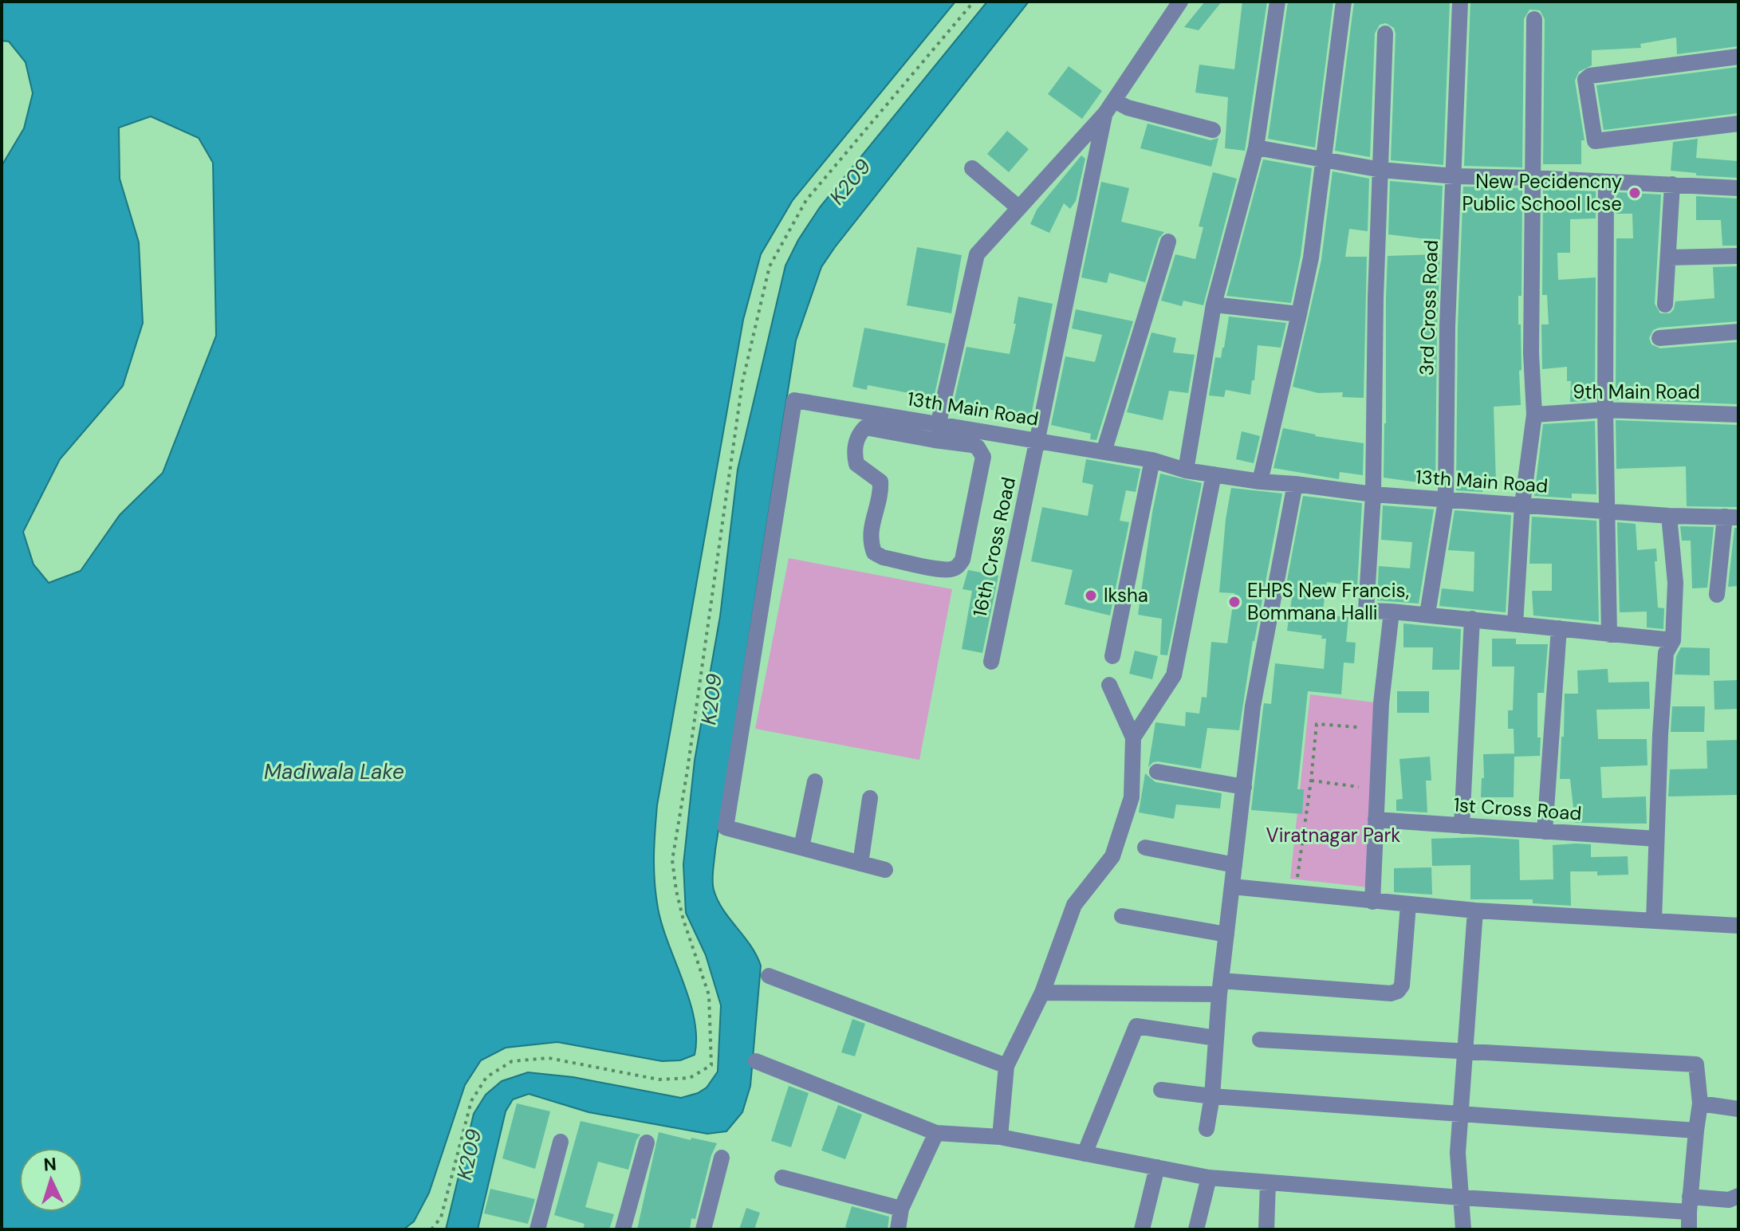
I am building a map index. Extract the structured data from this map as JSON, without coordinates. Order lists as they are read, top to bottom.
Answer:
{
  "streets": {
    "street": [
      "3rd Cross Road",
      "9th Main Road",
      "13th Main Road",
      "16th Cross Road",
      "1st Cross Road"
    ]
  },
  "crossings": [
    ["3rd Cross Road", "13th Main Road"],
    ["13th Main Road", "16th Cross Road"]
  ],
  "water": ["K209", "Madiwala Lake"],
  "parks": ["Viratnagar Park"],
  "places": ["New Pecidencny Public School Icse", "Iksha", "EHPS New Francis, Bommana Halli"],
  "north": "top"
}
